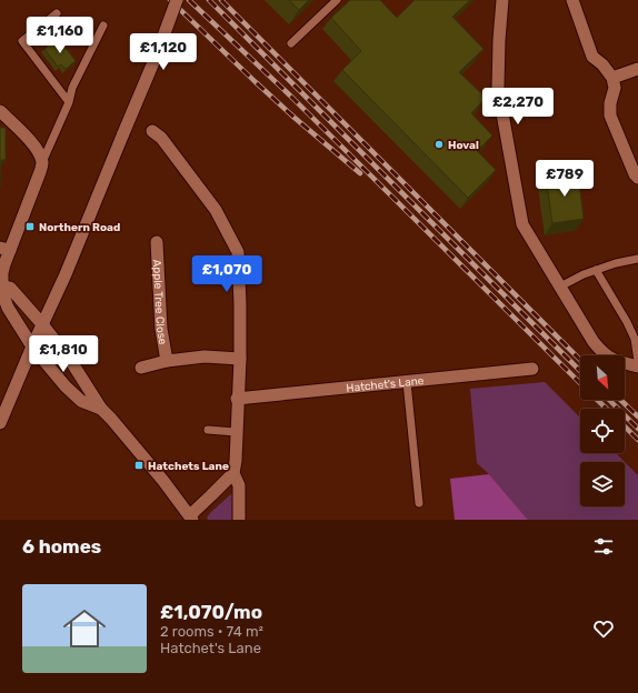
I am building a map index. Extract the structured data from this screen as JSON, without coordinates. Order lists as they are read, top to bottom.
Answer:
{
  "streets": {
    "street": ["Apple Tree Close", "Hatchet's Lane"]
  },
  "places": {
    "other": ["Hoval"],
    "transit": ["Northern Road", "Hatchets Lane"]
  },
  "north": "bottom right",
  "page": {
    "price": [
      "£1,160",
      "£1,120",
      "£2,270",
      "£789",
      "£1,070",
      "£1,810"
    ],
    "heading": "6 homes",
    "list": [
      {
        "name": "£1,070/mo",
        "note": "2 rooms · 74 m² · Hatchet's Lane"
      }
    ]
  }
}
